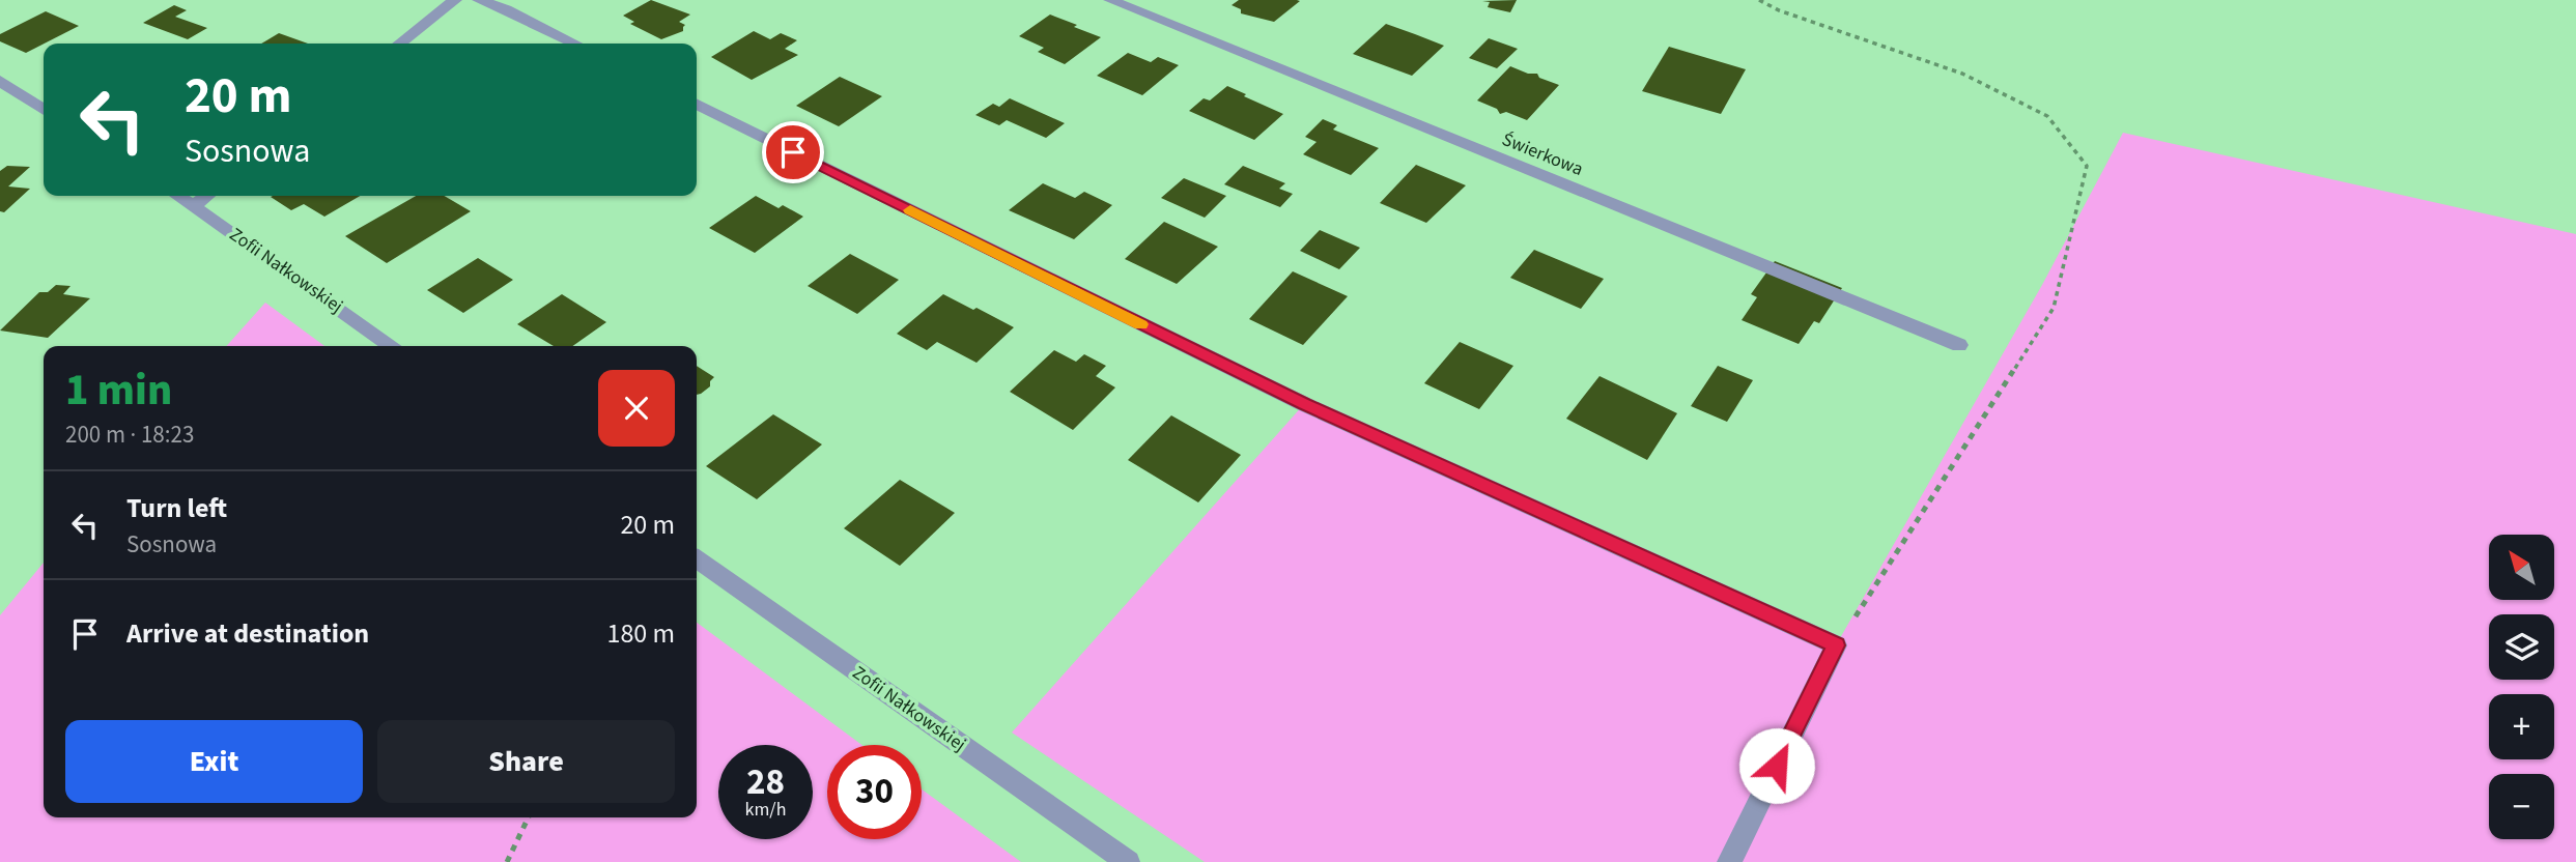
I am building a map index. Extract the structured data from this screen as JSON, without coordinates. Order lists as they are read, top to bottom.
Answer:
{
  "streets": {
    "street": ["Świerkowa", "Zofii Nałkowskiej"]
  },
  "north": "top left",
  "page": {
    "turn": ["20 m", "Sosnowa"],
    "heading": ["1 min", "200 m · 18:23"],
    "list": [
      {
        "name": "Turn left",
        "note": "Sosnowa",
        "value": "20 m"
      },
      {
        "name": "Arrive at destination",
        "value": "180 m"
      }
    ],
    "map_buttons": ["+", "−"],
    "buttons": ["Exit", "Share"],
    "speed": "28 km/h",
    "limit": "30"
  }
}
